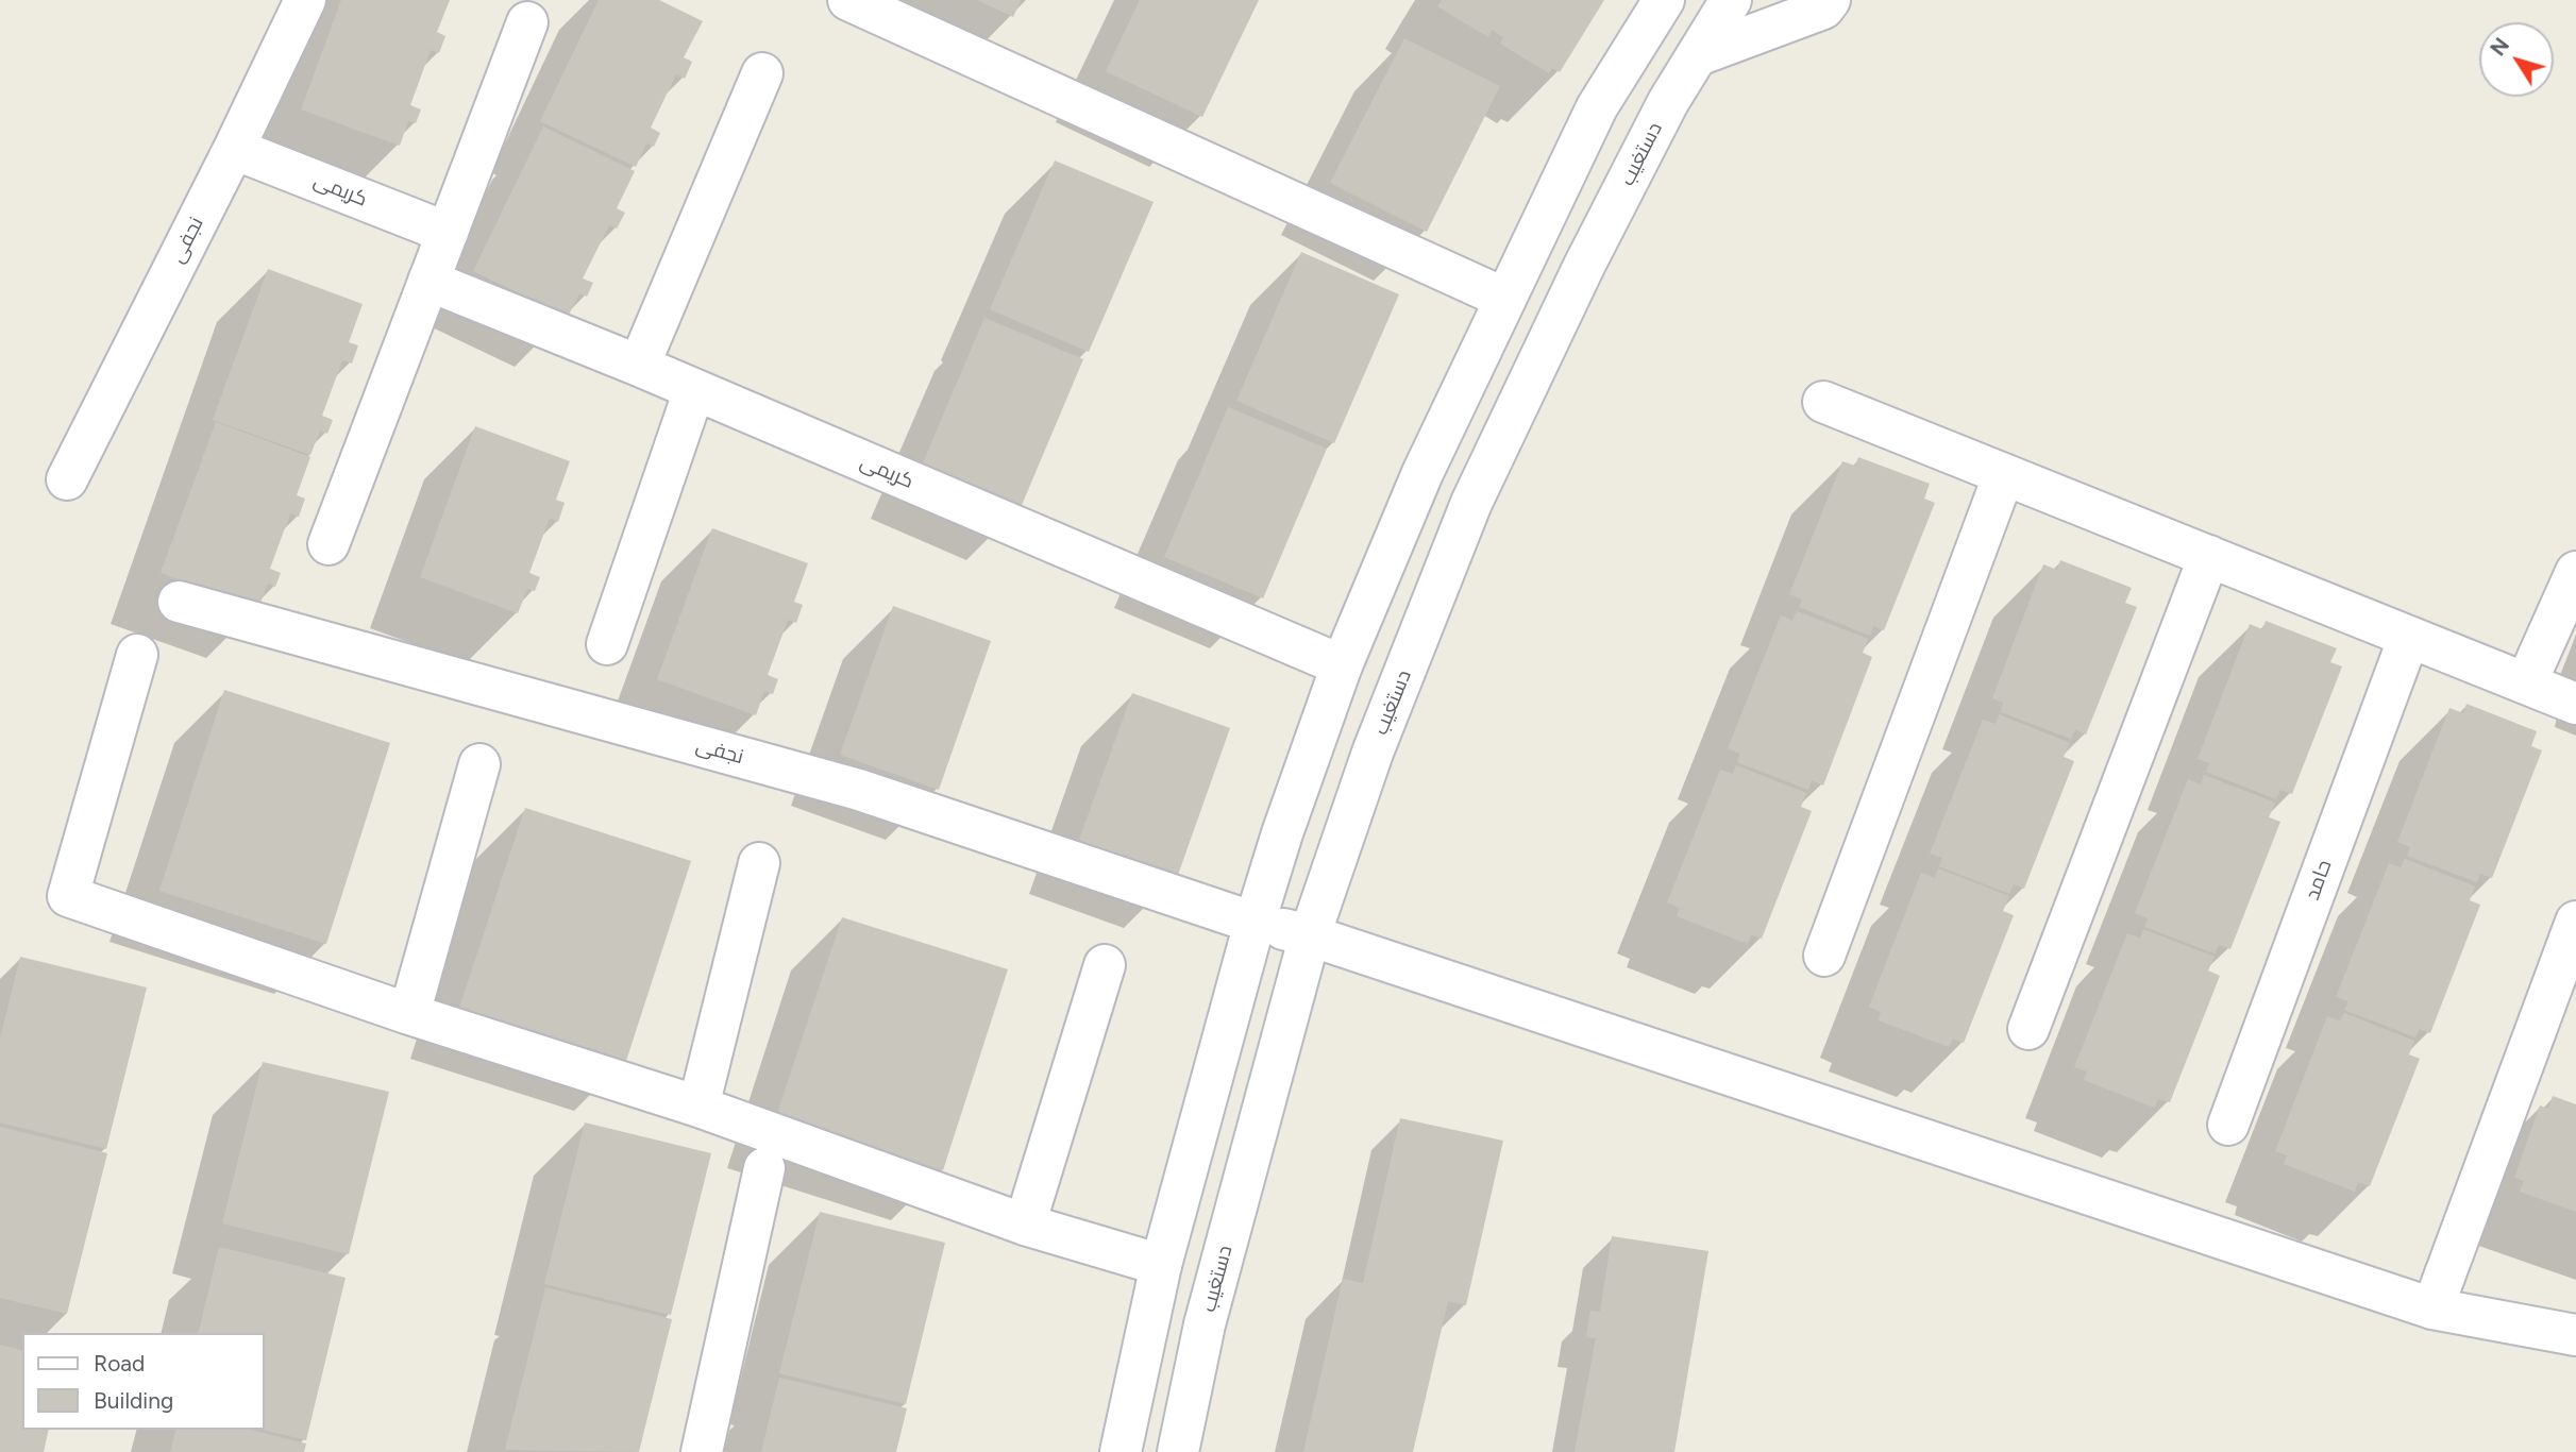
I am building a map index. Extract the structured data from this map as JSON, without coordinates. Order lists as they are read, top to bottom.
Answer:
{
  "streets": {
    "street": [
      "دستغیب",
      "کریمی",
      "نجفی",
      "حامد"
    ]
  },
  "crossings": [
    ["دستغیب", "نجفی"],
    ["کریمی", "نجفی"]
  ],
  "legend": ["Road", "Building"],
  "north": "top left"
}
